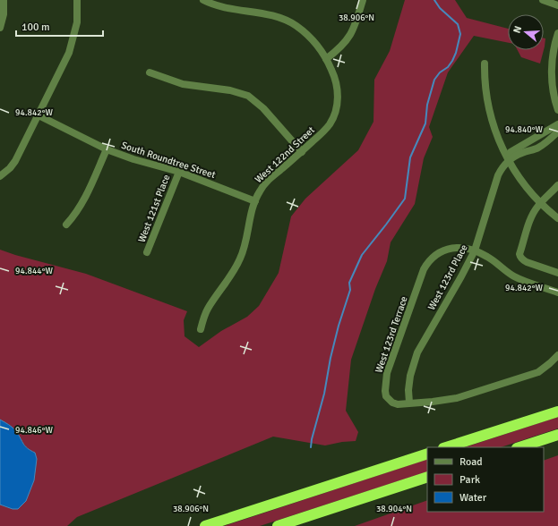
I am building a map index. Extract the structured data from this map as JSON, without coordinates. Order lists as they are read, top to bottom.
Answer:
{
  "streets": {
    "street": [
      "West 122nd Street",
      "South Roundtree Street",
      "West 121st Place",
      "West 123rd Place",
      "West 123rd Terrace"
    ]
  },
  "crossings": [
    ["West 122nd Street", "South Roundtree Street"],
    ["South Roundtree Street", "West 121st Place"],
    ["West 123rd Place", "West 123rd Terrace"]
  ],
  "legend": ["Road", "Park", "Water"],
  "scale_bar": "100 m",
  "north": "left",
  "coordinates": [
    "38.906°N",
    "94.842°W",
    "94.840°W",
    "94.844°W",
    "94.846°W",
    "38.904°N"
  ]
}
